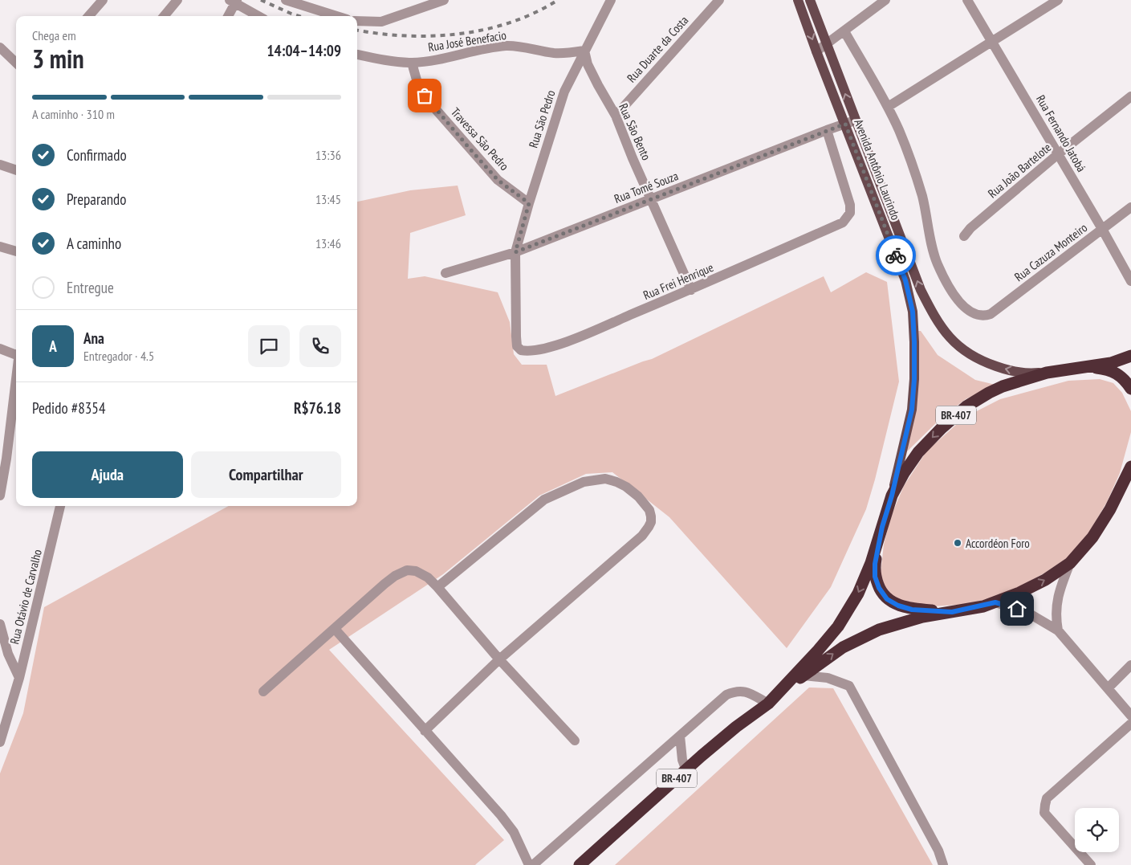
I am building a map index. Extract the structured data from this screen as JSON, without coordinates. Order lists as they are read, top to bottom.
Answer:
{
  "streets": {
    "highway": ["BR-407"],
    "main road": ["Avenida Antônio Laurindo"],
    "street": [
      "Rua José Benefacio",
      "Rua Duarte da Costa",
      "Rua São Pedro",
      "Rua São Bento",
      "Rua Fernando Jatobá",
      "Travessa São Pedro",
      "Rua João Bartelote",
      "Rua Tomé Souza",
      "Rua Cazuza Monteiro",
      "Rua Frei Henrique",
      "Rua Otávio de Carvalho"
    ]
  },
  "crossings": [
    ["Rua José Benefacio", "Rua São Pedro"],
    ["Rua José Benefacio", "Rua São Bento"],
    ["Rua José Benefacio", "Travessa São Pedro"],
    ["Rua Duarte da Costa", "Rua São Bento"],
    ["Rua São Pedro", "Rua São Bento"],
    ["Rua São Pedro", "Travessa São Pedro"],
    ["Rua São Pedro", "Rua Tomé Souza"],
    ["Rua São Pedro", "Rua Frei Henrique"],
    ["Rua São Bento", "Rua Tomé Souza"],
    ["Rua São Bento", "Rua Frei Henrique"],
    ["Rua Fernando Jatobá", "Rua João Bartelote"],
    ["Rua Fernando Jatobá", "Rua Cazuza Monteiro"],
    ["Avenida Antônio Laurindo", "Rua Tomé Souza"],
    ["Avenida Antônio Laurindo", "BR-407"],
    ["Rua Tomé Souza", "Rua Frei Henrique"]
  ],
  "places": ["Accordéon Foro"],
  "page": {
    "heading": ["3 min", "Chega em", "14:04–14:09"],
    "panel": [
      "Ana",
      "Entregador · 4.5",
      "Pedido #8354",
      "R$76.18"
    ],
    "bar": "A caminho · 310 m",
    "list": [
      ["Confirmado", "13:36"],
      ["Preparando", "13:45"],
      ["A caminho", "13:46"],
      "Entregue"
    ],
    "round": "A",
    "buttons": ["Ajuda", "Compartilhar"]
  }
}
